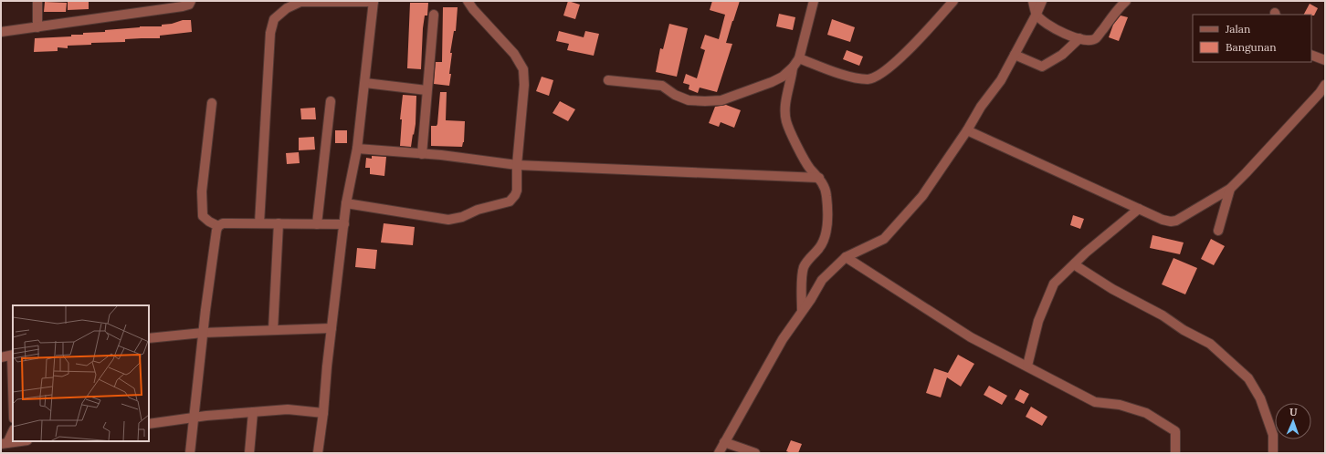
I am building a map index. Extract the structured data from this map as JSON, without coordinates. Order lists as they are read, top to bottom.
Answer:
{
  "legend": ["Jalan", "Bangunan"],
  "north": "top"
}
